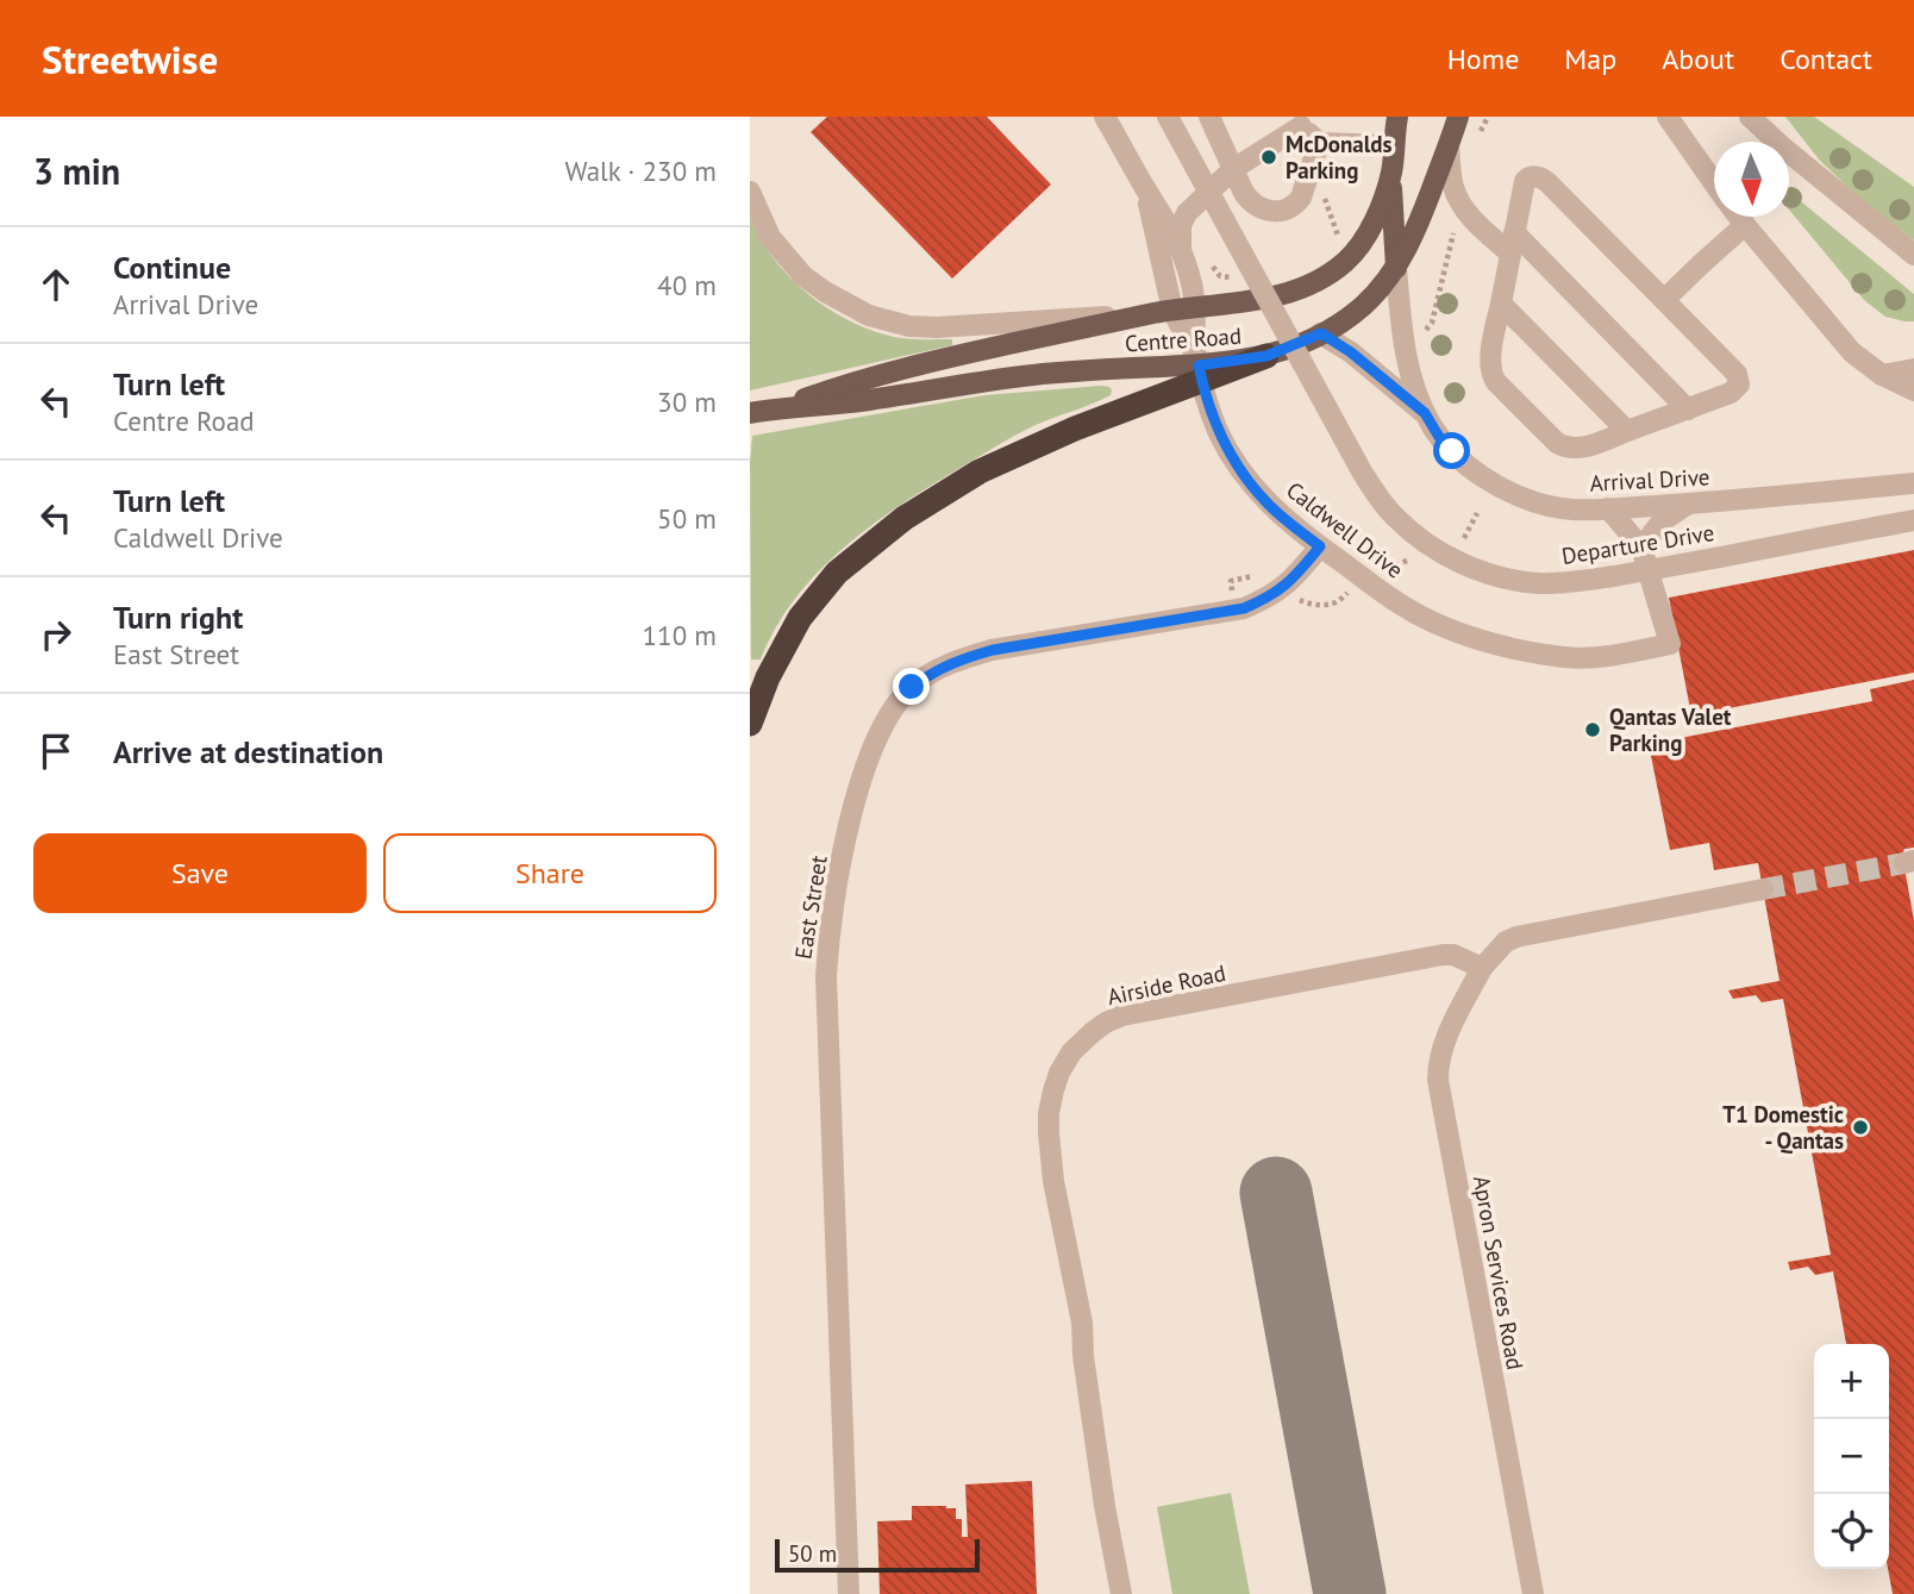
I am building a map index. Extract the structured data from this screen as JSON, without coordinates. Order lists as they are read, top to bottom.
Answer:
{
  "streets": {
    "main road": ["Centre Road", "Arrival Drive"],
    "street": [
      "Caldwell Drive",
      "Departure Drive",
      "East Street",
      "Airside Road",
      "Apron Services Road"
    ]
  },
  "crossings": [
    ["Centre Road", "Arrival Drive"],
    ["Centre Road", "Caldwell Drive"],
    ["Caldwell Drive", "East Street"],
    ["Airside Road", "Apron Services Road"]
  ],
  "places": ["McDonalds Parking", "Qantas Valet Parking", "T1 Domestic - Qantas"],
  "scale_bar": "50 m",
  "north": "bottom",
  "page": {
    "header": "Streetwise",
    "nav": [
      "Home",
      "Map",
      "About",
      "Contact"
    ],
    "heading": ["3 min", "Walk · 230 m"],
    "list": [
      ["Continue", "Arrival Drive", "40 m"],
      ["Turn left", "Centre Road", "30 m"],
      ["Turn left", "Caldwell Drive", "50 m"],
      ["Turn right", "East Street", "110 m"],
      "Arrive at destination"
    ],
    "buttons": ["Save", "Share"],
    "map_buttons": ["+", "−"],
    "scale": "50 m"
  }
}
